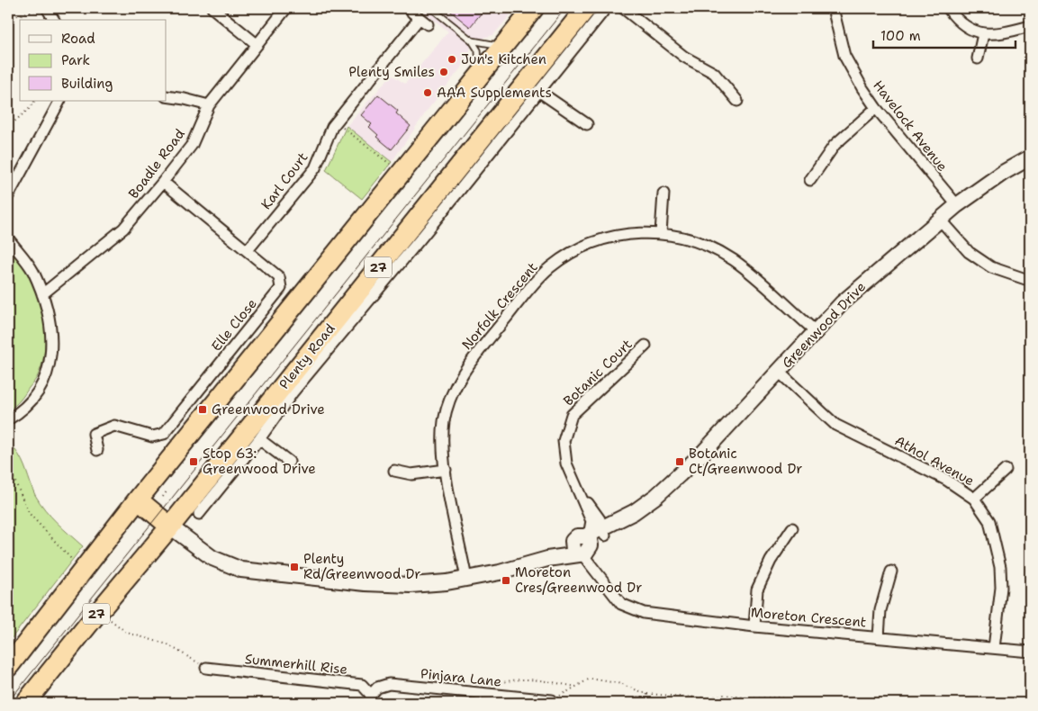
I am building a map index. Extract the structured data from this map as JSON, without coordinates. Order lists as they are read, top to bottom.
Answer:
{
  "streets": {
    "highway": ["27", "Plenty Road"],
    "street": [
      "Havelock Avenue",
      "Boadle Road",
      "Karl Court",
      "Norfolk Crescent",
      "Elle Close",
      "Greenwood Drive",
      "Botanic Court",
      "Athol Avenue",
      "Moreton Crescent",
      "Summerhill Rise",
      "Pinjara Lane"
    ]
  },
  "crossings": [
    ["Havelock Avenue", "Greenwood Drive"],
    ["Boadle Road", "Elle Close"],
    ["Karl Court", "Elle Close"],
    ["Norfolk Crescent", "Greenwood Drive"],
    ["Greenwood Drive", "Plenty Road"],
    ["Greenwood Drive", "Botanic Court"],
    ["Greenwood Drive", "Athol Avenue"],
    ["Greenwood Drive", "Moreton Crescent"],
    ["Botanic Court", "Moreton Crescent"],
    ["Athol Avenue", "Moreton Crescent"],
    ["Summerhill Rise", "Pinjara Lane"]
  ],
  "places": {
    "other": ["Jun's Kitchen", "Plenty Smiles", "AAA Supplements"],
    "transit": [
      "Greenwood Drive",
      "Stop 63: Greenwood Drive",
      "Botanic Ct/Greenwood Dr",
      "Plenty Rd/Greenwood Dr",
      "Moreton Cres/Greenwood Dr"
    ]
  },
  "legend": ["Road", "Park", "Building"],
  "scale_bar": "100 m"
}
